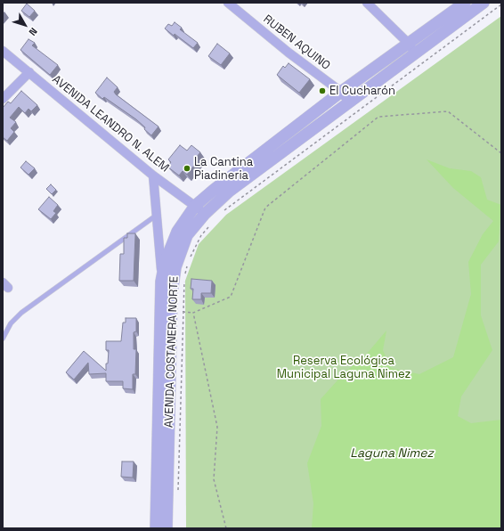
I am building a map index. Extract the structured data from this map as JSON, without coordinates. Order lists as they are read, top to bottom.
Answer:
{
  "streets": {
    "street": ["RUBEN AQUINO", "AVENIDA LEANDRO N. ALEM", "AVENIDA COSTANERA NORTE"]
  },
  "crossings": [
    ["RUBEN AQUINO", "AVENIDA COSTANERA NORTE"],
    ["AVENIDA LEANDRO N. ALEM", "AVENIDA COSTANERA NORTE"]
  ],
  "water": ["Laguna Nimez"],
  "parks": ["Reserva Ecológica Municipal Laguna Nimez"],
  "places": ["El Cucharón", "La Cantina Piadineria"],
  "north": "bottom right"
}
